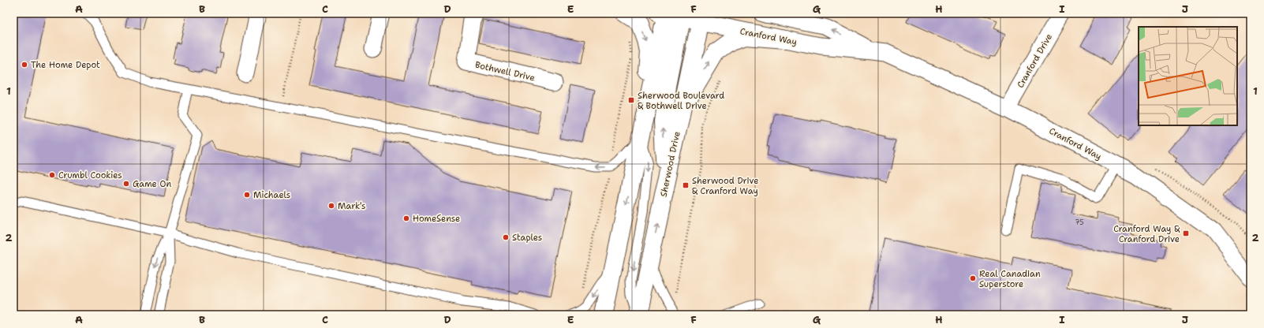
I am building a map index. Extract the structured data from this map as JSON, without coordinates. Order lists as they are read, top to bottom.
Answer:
{
  "streets": {
    "main road": ["Sherwood Drive"],
    "street": ["Cranford Way", "Cranford Drive", "Bothwell Drive"]
  },
  "crossings": [
    ["Cranford Way", "Cranford Drive"],
    ["Cranford Way", "Sherwood Drive"]
  ],
  "places": {
    "other": [
      "The Home Depot",
      "Crumbl Cookies",
      "Game On",
      "Michaels",
      "Mark's",
      "HomeSense",
      "Staples",
      "Real Canadian Superstore"
    ],
    "transit": ["Sherwood Boulevard & Bothwell Drive", "Sherwood Drive & Cranford Way", "Cranford Way & Cranford Drive"]
  },
  "house_numbers": ["75"],
  "grid": {
    "columns": [
      "A",
      "B",
      "C",
      "D",
      "E",
      "F",
      "G",
      "H",
      "I",
      "J"
    ],
    "rows": ["1", "2"]
  }
}
